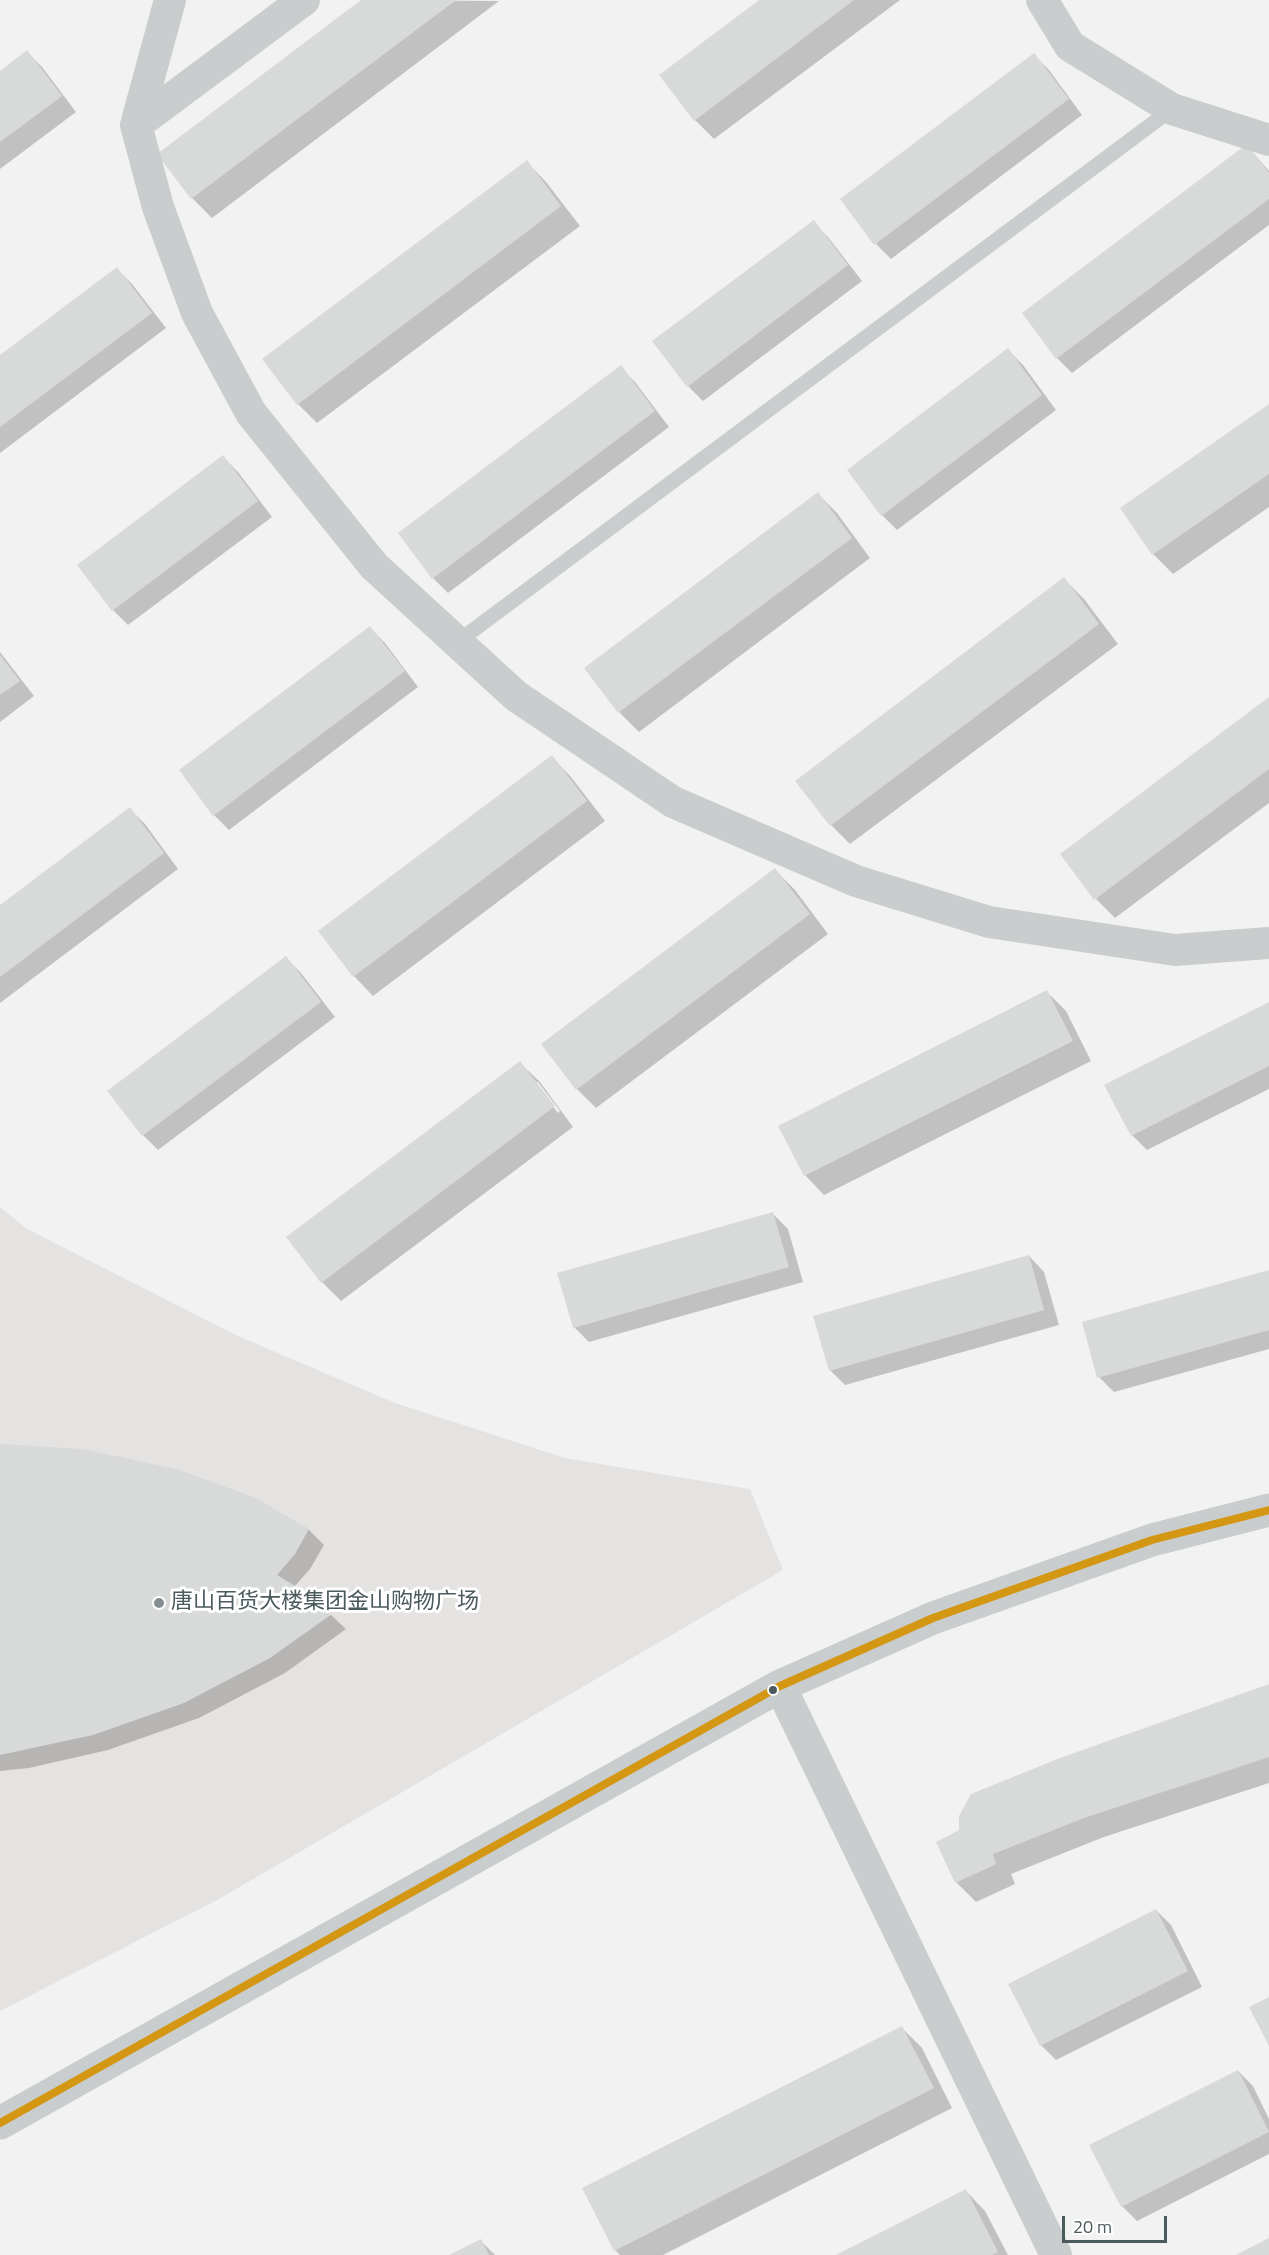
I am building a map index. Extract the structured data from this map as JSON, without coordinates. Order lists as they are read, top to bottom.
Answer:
{
  "places": ["唐山百货大楼集团金山购物广场"],
  "scale_bar": "20 m"
}
